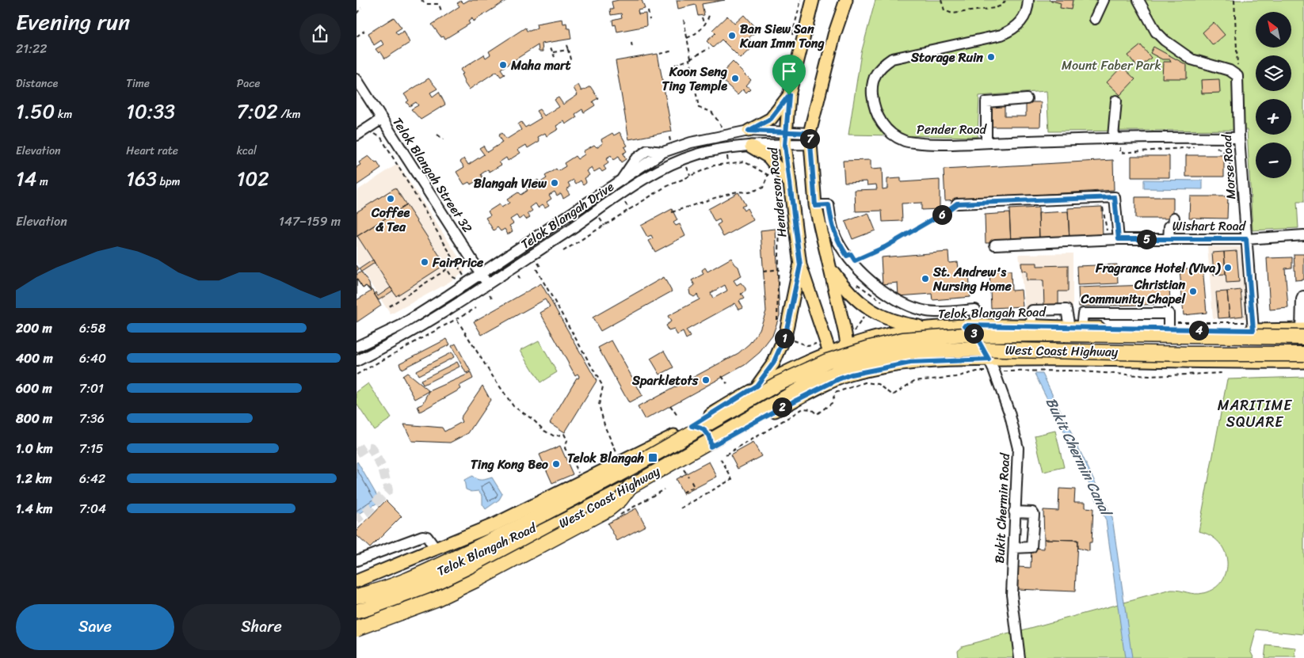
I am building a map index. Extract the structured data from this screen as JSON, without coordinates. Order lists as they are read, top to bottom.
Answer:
{
  "streets": {
    "highway": ["West Coast Highway"],
    "main road": ["Henderson Road", "Telok Blangah Road"],
    "street": [
      "Pender Road",
      "Morse Road",
      "Telok Blangah Street 32",
      "Telok Blangah Drive",
      "Wishart Road",
      "Bukit Chermin Road"
    ]
  },
  "crossings": [
    ["Pender Road", "Morse Road"],
    ["Morse Road", "Wishart Road"],
    ["Morse Road", "Telok Blangah Road"],
    ["Telok Blangah Street 32", "Telok Blangah Drive"],
    ["Henderson Road", "Telok Blangah Drive"],
    ["Henderson Road", "Telok Blangah Road"],
    ["Telok Blangah Road", "West Coast Highway"],
    ["Telok Blangah Road", "Bukit Chermin Road"]
  ],
  "districts": ["MARITIME SQUARE"],
  "water": ["Bukit Chermin Canal"],
  "parks": ["Mount Faber Park"],
  "places": {
    "other": [
      "Ban Siew San Kuan Imm Tong",
      "Storage Ruin",
      "Maha mart",
      "Koon Seng Ting Temple",
      "Blangah View",
      "Coffee & Tea",
      "FairPrice",
      "Fragrance Hotel (Viva)",
      "St. Andrew's Nursing Home",
      "Christian Community Chapel",
      "Sparkletots",
      "Ting Kong Beo"
    ],
    "transit": ["Telok Blangah"]
  },
  "north": "top left",
  "page": {
    "heading": ["Evening run", "21:22"],
    "map_buttons": ["+", "−"],
    "stats": [
      ["Distance", "1.50 km"],
      ["Time", "10:33"],
      ["Pace", "7:02 /km"],
      ["Elevation", "14 m"],
      ["Heart rate", "163 bpm"],
      ["kcal", "102"]
    ],
    "pins": [
      "7",
      "6",
      "5",
      "4",
      "3",
      "1",
      "2"
    ],
    "chart": ["Elevation", "147–159 m"],
    "list": [
      {
        "name": "200 m",
        "note": "6:58"
      },
      {
        "name": "400 m",
        "note": "6:40"
      },
      {
        "name": "600 m",
        "note": "7:01"
      },
      {
        "name": "800 m",
        "note": "7:36"
      },
      {
        "name": "1.0 km",
        "note": "7:15"
      },
      {
        "name": "1.2 km",
        "note": "6:42"
      },
      {
        "name": "1.4 km",
        "note": "7:04"
      }
    ],
    "buttons": ["Save", "Share"]
  }
}
